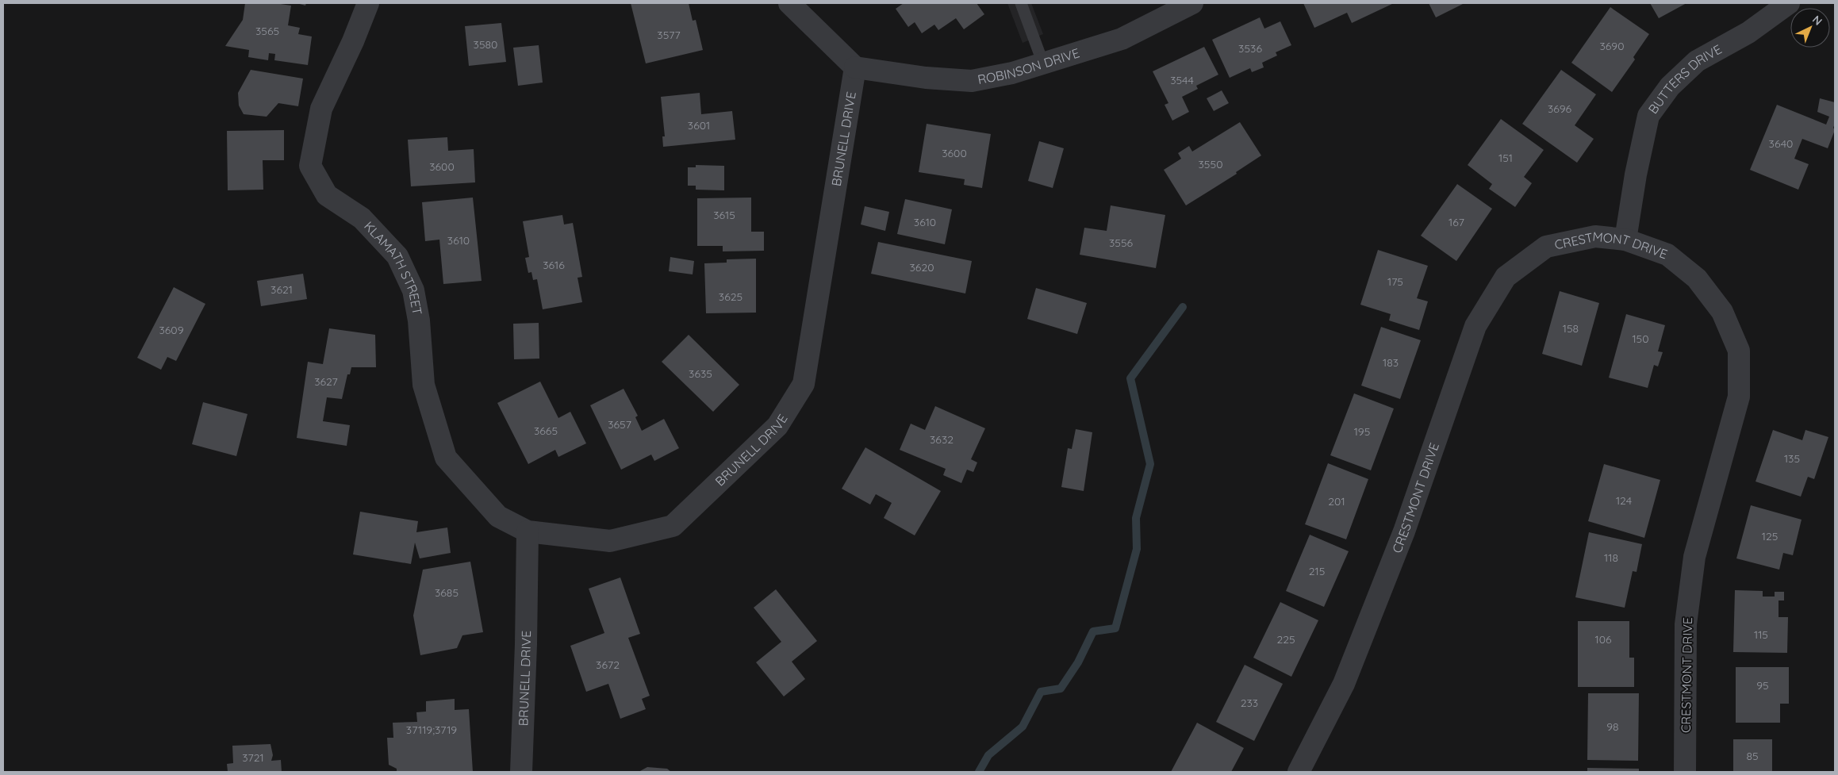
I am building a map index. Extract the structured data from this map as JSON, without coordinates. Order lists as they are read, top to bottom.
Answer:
{
  "streets": {
    "street": [
      "ROBINSON DRIVE",
      "BUTTERS DRIVE",
      "BRUNELL DRIVE",
      "CRESTMONT DRIVE",
      "KLAMATH STREET"
    ]
  },
  "crossings": [
    ["ROBINSON DRIVE", "BRUNELL DRIVE"],
    ["BUTTERS DRIVE", "CRESTMONT DRIVE"],
    ["BRUNELL DRIVE", "KLAMATH STREET"]
  ],
  "house_numbers": [
    "3565",
    "3577",
    "3580",
    "3690",
    "3536",
    "3544",
    "3696",
    "3601",
    "3640",
    "3600",
    "151",
    "3550",
    "3600",
    "3615",
    "3610",
    "167",
    "3610",
    "3556",
    "3616",
    "3620",
    "175",
    "3621",
    "3625",
    "158",
    "3609",
    "150",
    "183",
    "3635",
    "3627",
    "3657",
    "3665",
    "195",
    "3632",
    "135",
    "124",
    "201",
    "125",
    "118",
    "215",
    "3685",
    "115",
    "225",
    "106",
    "3672",
    "95",
    "233",
    "98",
    "37119;3719",
    "85",
    "3721"
  ],
  "north": "top right"
}
